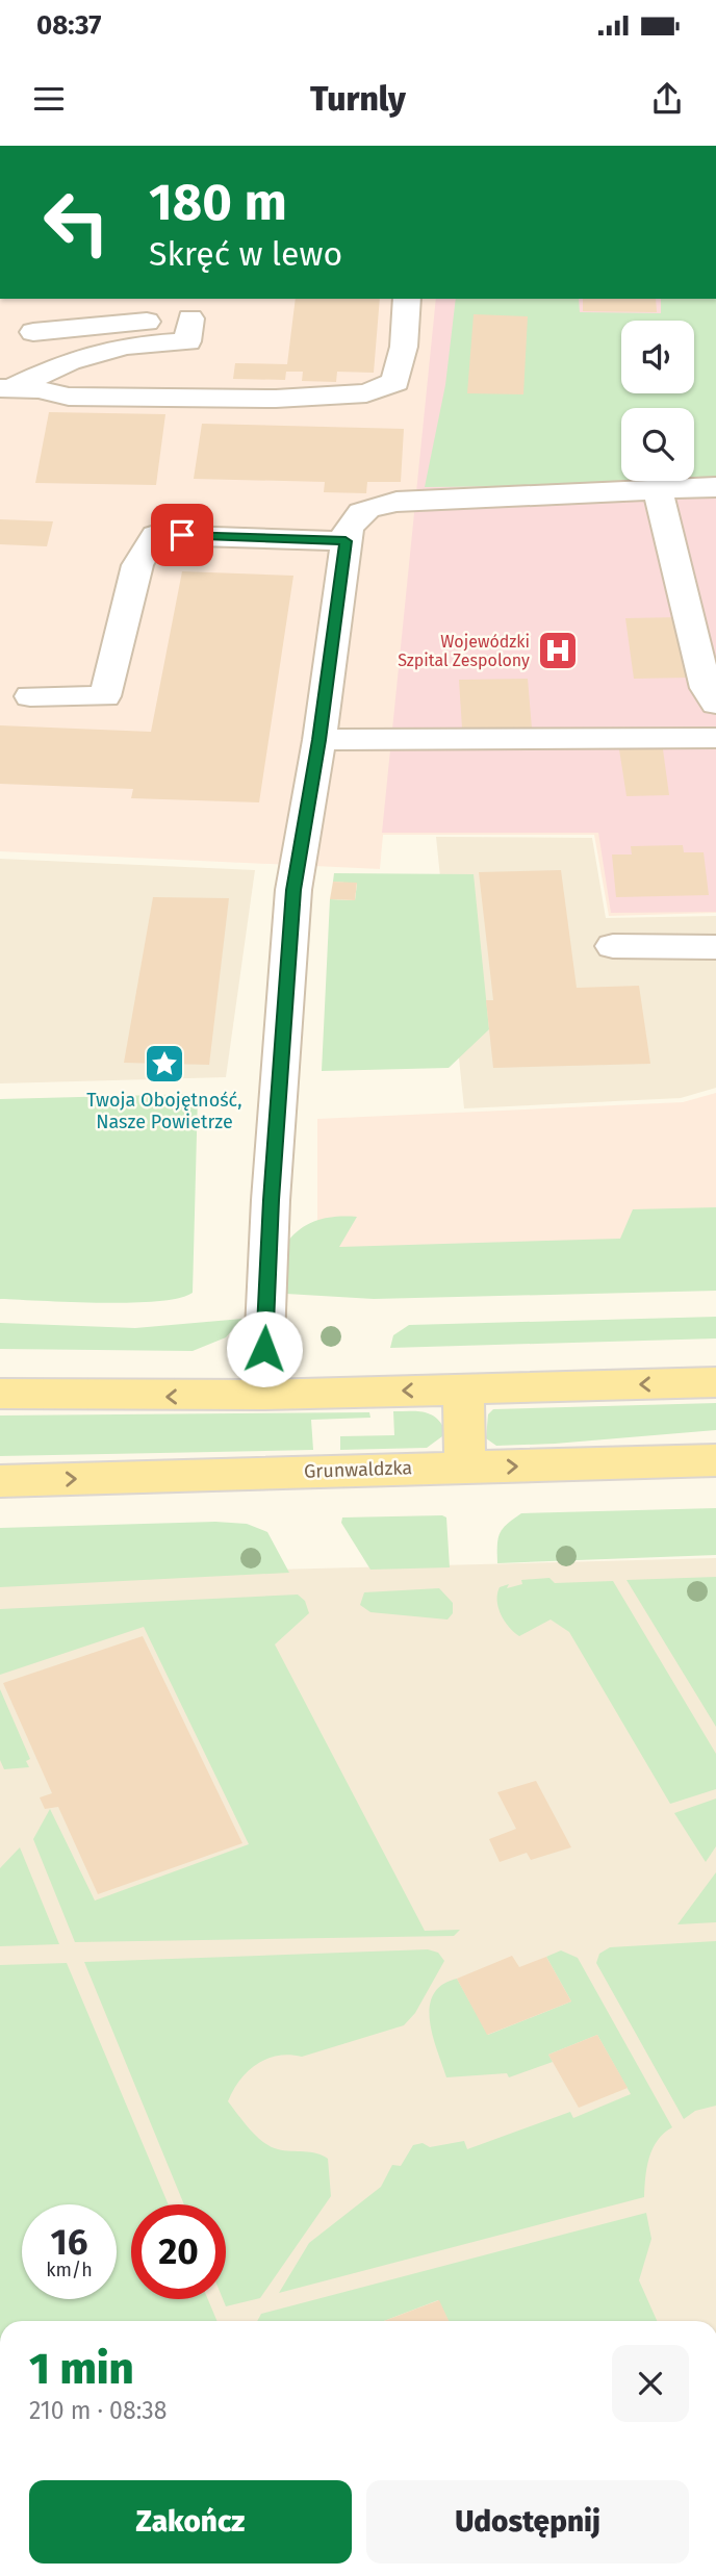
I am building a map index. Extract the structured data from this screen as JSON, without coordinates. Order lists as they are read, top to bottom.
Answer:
{
  "streets": {
    "main road": ["Grunwaldzka"]
  },
  "places": {
    "hospital": ["Wojewódzki Szpital Zespolony"],
    "place": ["Twoja Obojętność, Nasze Powietrze"]
  },
  "page": {
    "status": "08:37",
    "header": "Turnly",
    "turn": ["180 m", "Skręć w lewo"],
    "speed": "16 km/h",
    "limit": "20",
    "heading": ["1 min", "210 m · 08:38"],
    "buttons": ["Zakończ", "Udostępnij"]
  }
}
